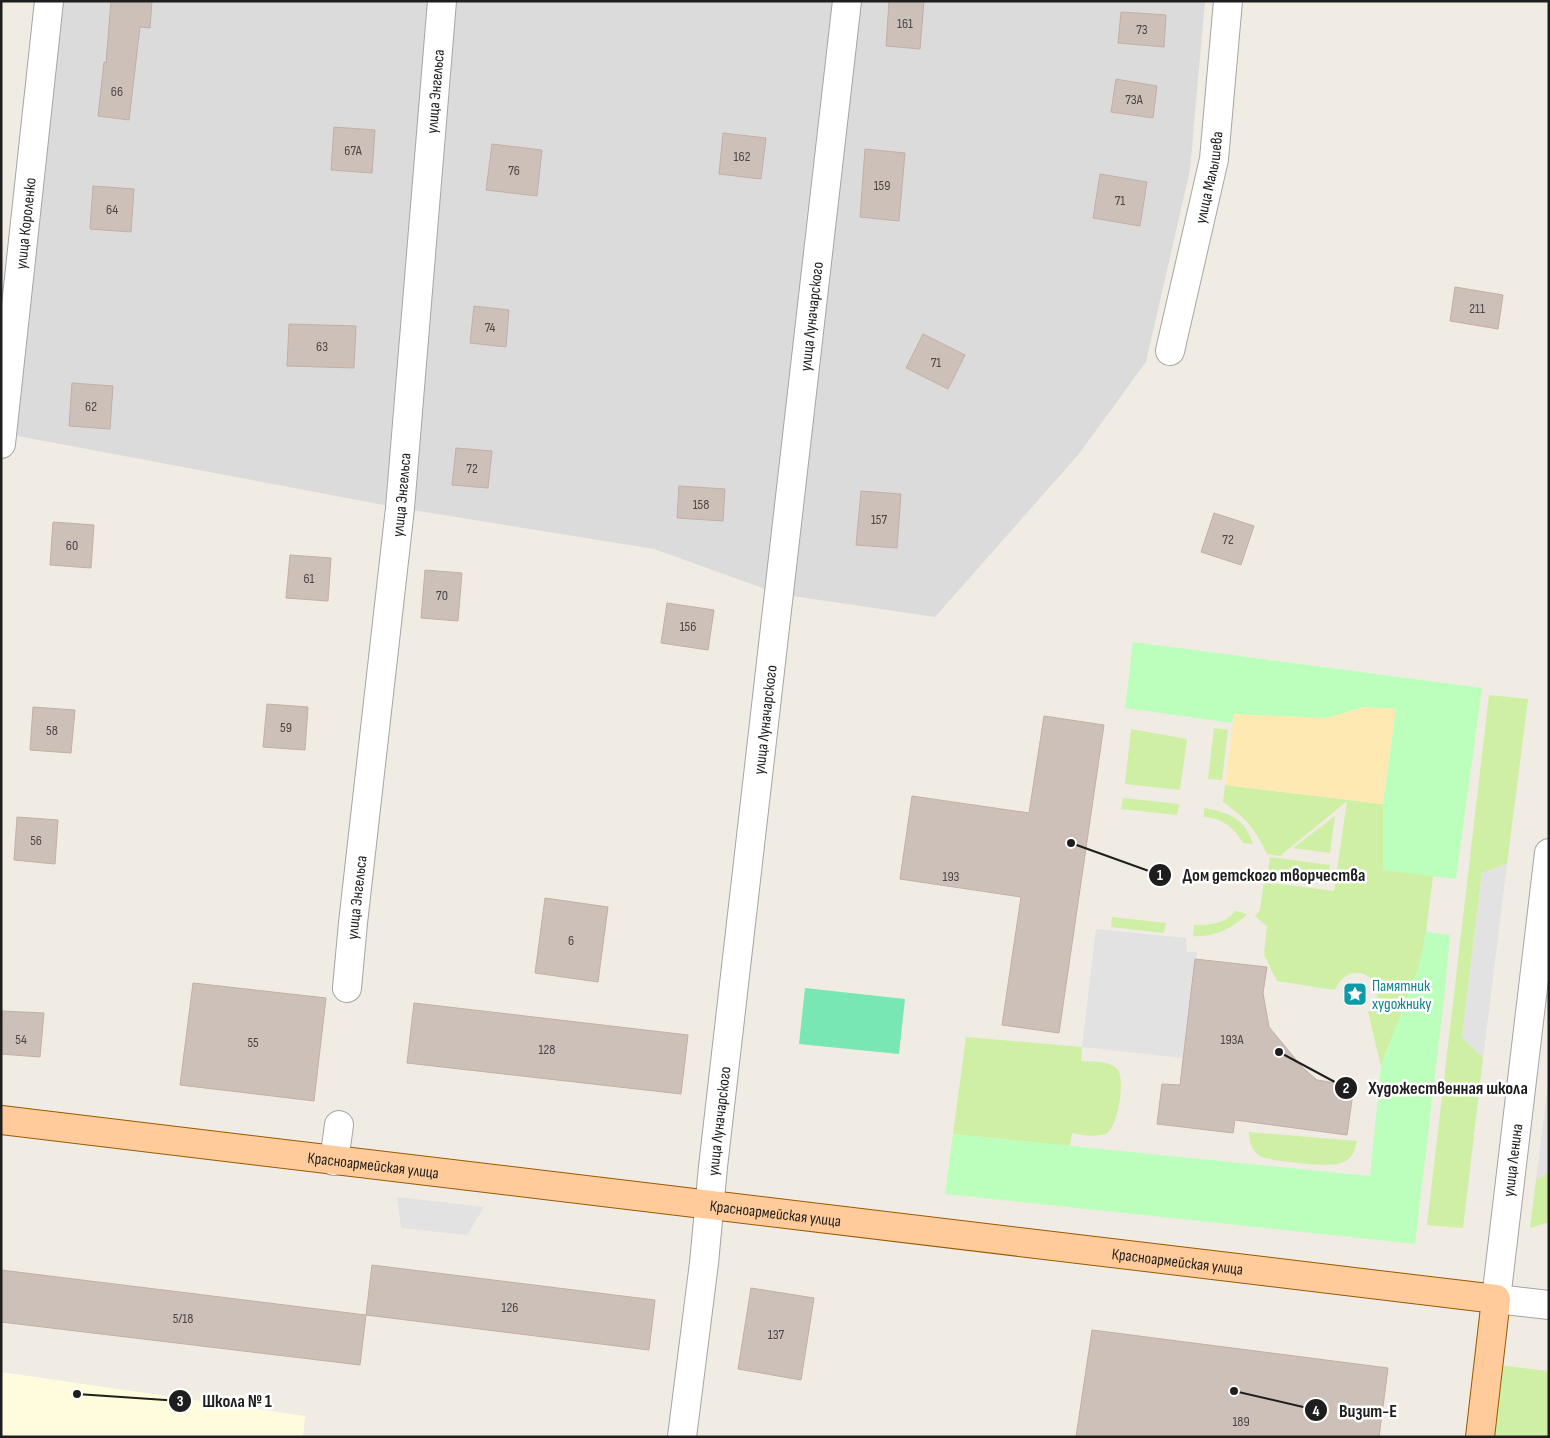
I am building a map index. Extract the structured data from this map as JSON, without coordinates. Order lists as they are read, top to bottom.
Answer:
{
  "streets": {
    "main road": ["улица Ленина", "Красноармейская улица"],
    "street": [
      "улица Энгельса",
      "улица Малышева",
      "улица Короленко",
      "улица Луначарского"
    ]
  },
  "crossings": [
    ["улица Луначарского", "Красноармейская улица"],
    ["улица Ленина", "Красноармейская улица"]
  ],
  "places": {
    "other": [
      "Дом детского творчества",
      "Художественная школа",
      "Визит-Е",
      "Школа № 1"
    ],
    "place": ["Памятник художнику"]
  },
  "house_numbers": [
    "161",
    "73",
    "66",
    "73А",
    "67А",
    "162",
    "76",
    "159",
    "71",
    "64",
    "211",
    "74",
    "63",
    "71",
    "62",
    "72",
    "158",
    "157",
    "72",
    "60",
    "61",
    "70",
    "156",
    "59",
    "58",
    "56",
    "193",
    "6",
    "54",
    "193А",
    "55",
    "128",
    "126",
    "5/18",
    "137",
    "189"
  ]
}
